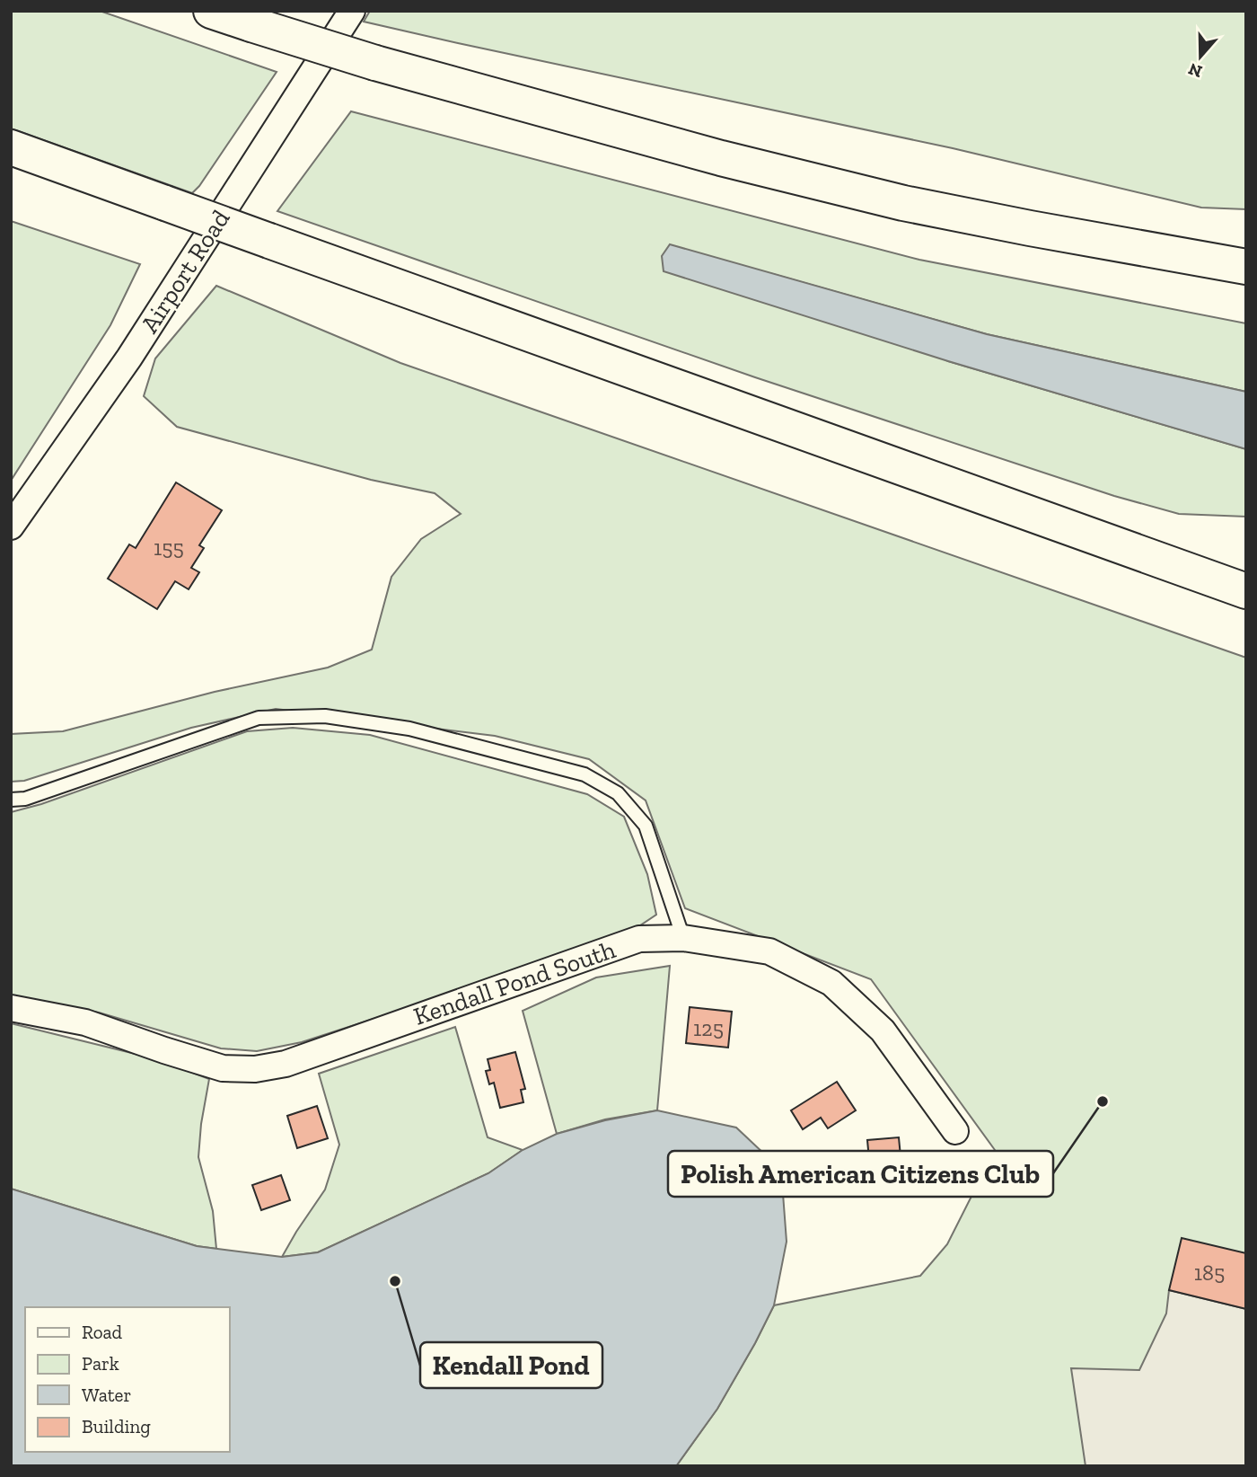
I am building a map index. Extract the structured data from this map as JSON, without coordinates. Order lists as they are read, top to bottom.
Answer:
{
  "streets": {
    "street": ["Airport Road", "Kendall Pond South"]
  },
  "places": ["Polish American Citizens Club", "Kendall Pond"],
  "house_numbers": ["155", "125", "185"],
  "legend": [
    "Road",
    "Park",
    "Water",
    "Building"
  ],
  "north": "bottom"
}
